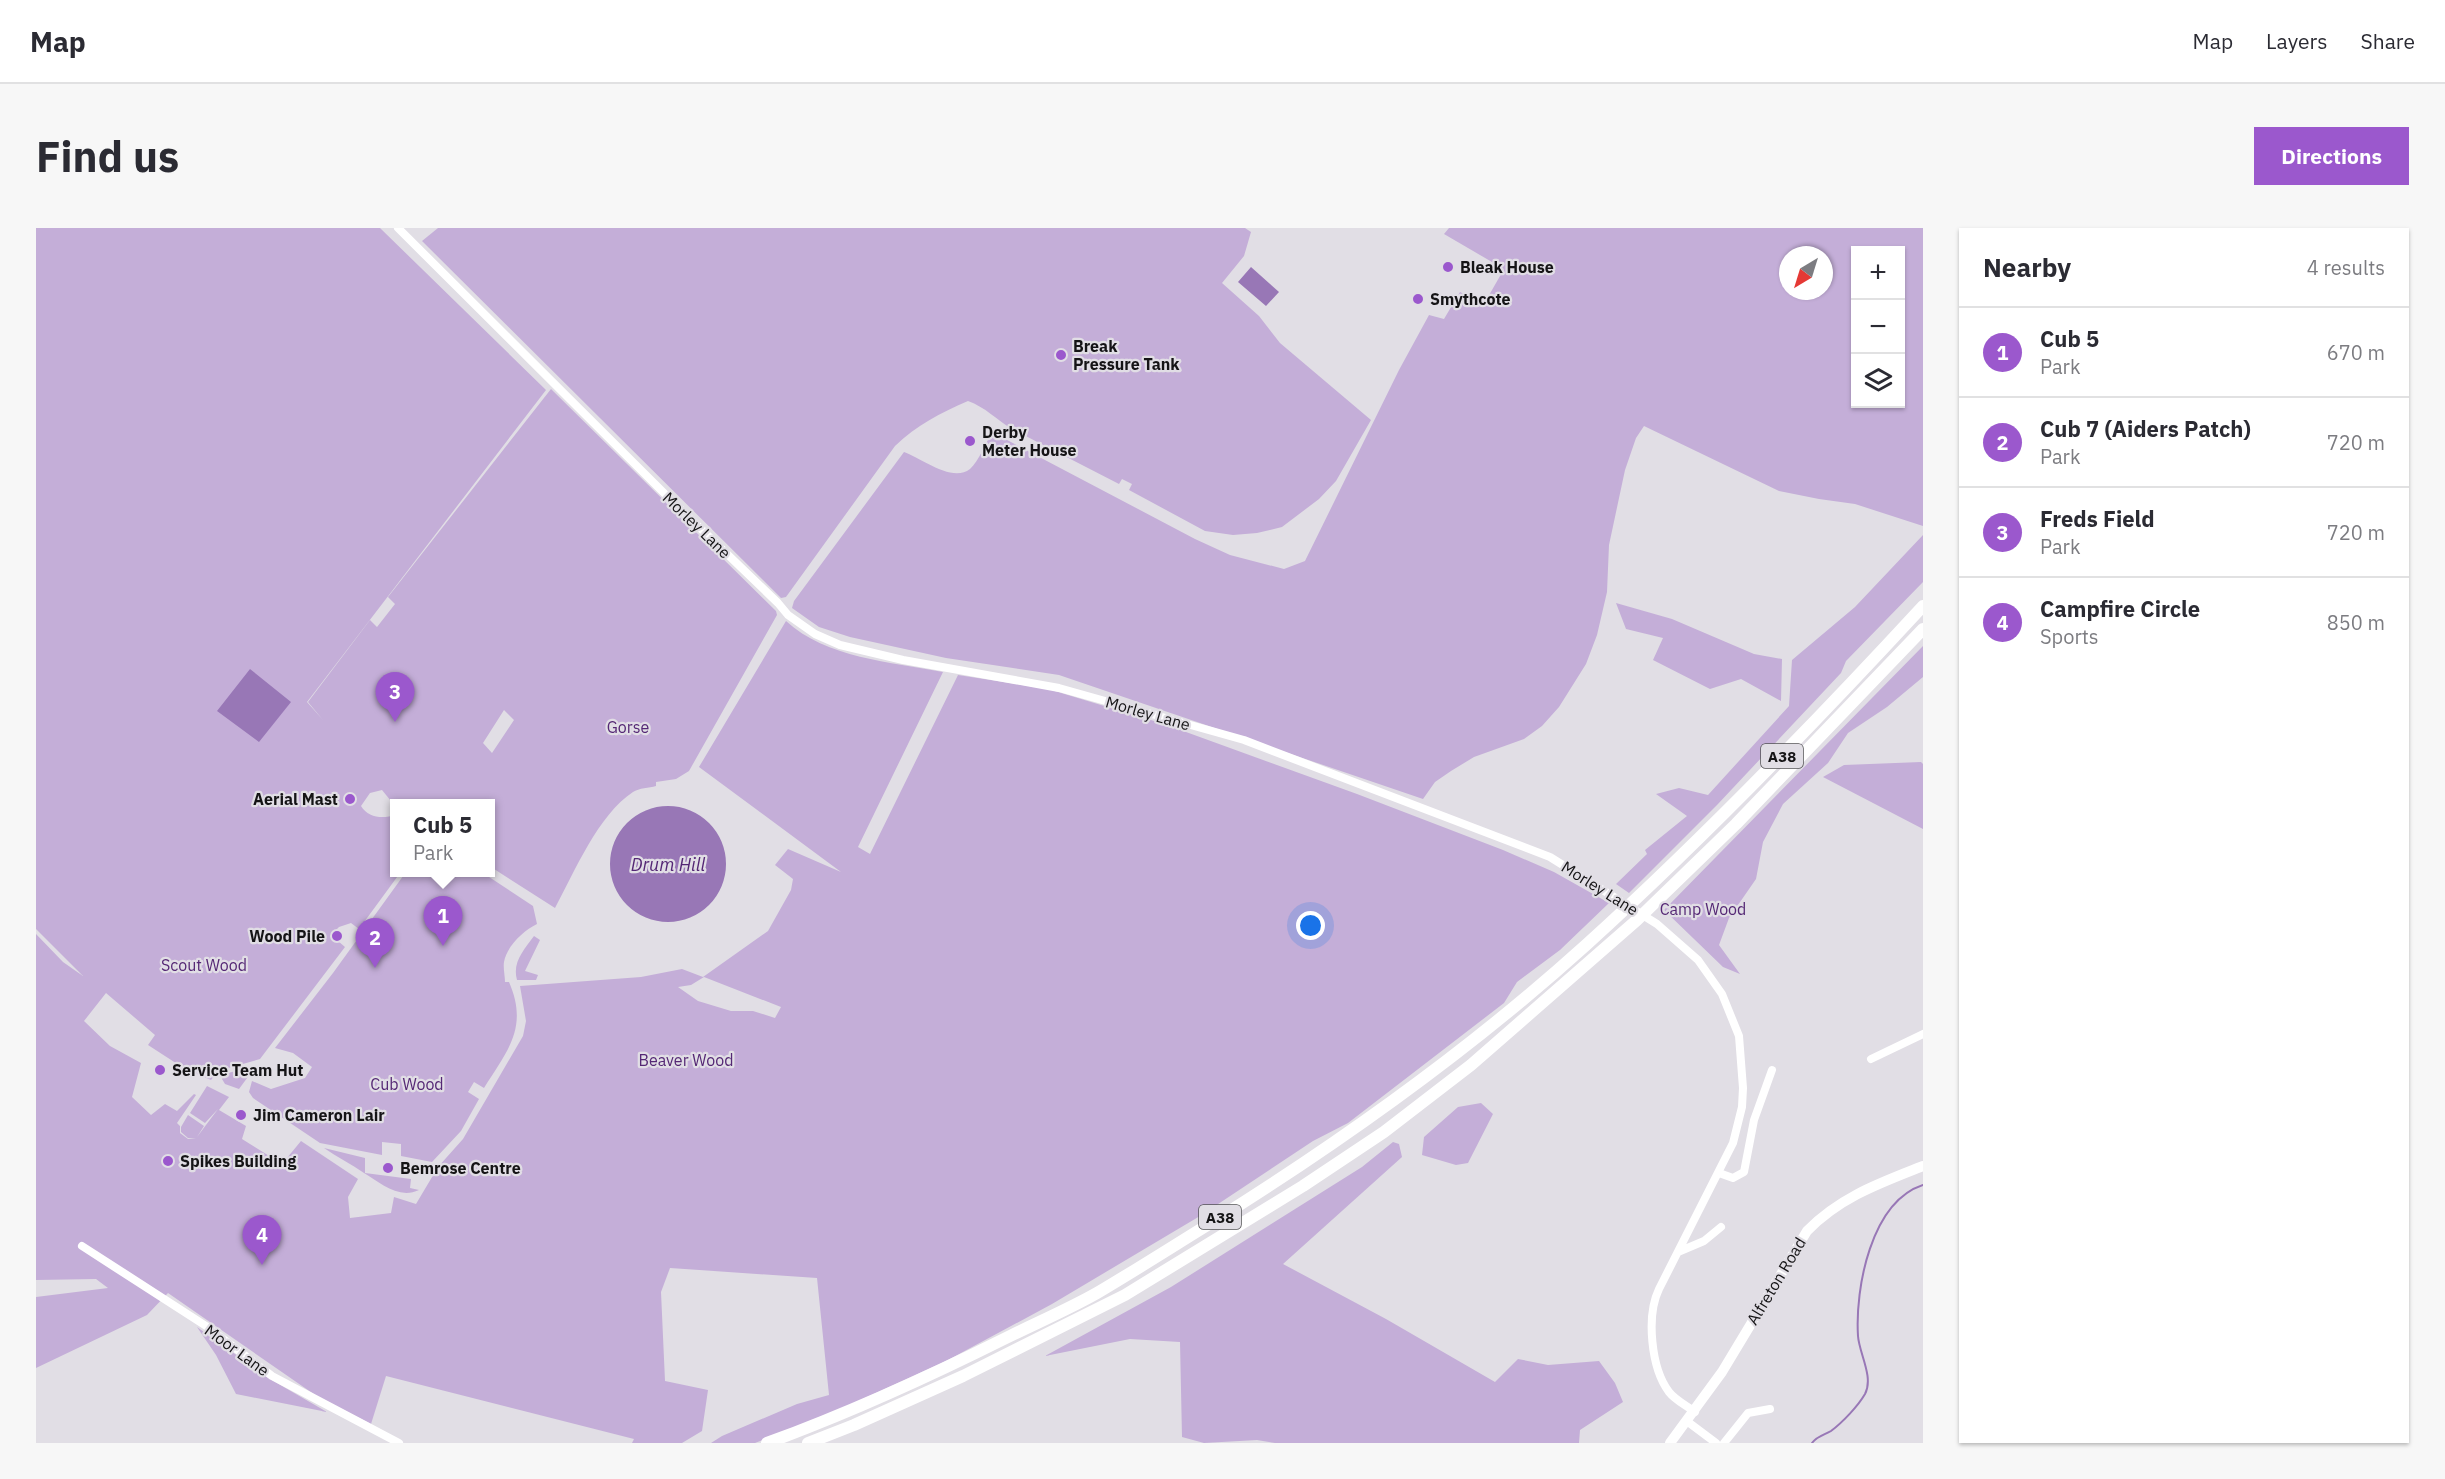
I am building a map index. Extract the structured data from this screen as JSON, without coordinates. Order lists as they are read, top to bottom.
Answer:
{
  "streets": {
    "highway": ["A38"],
    "main road": ["Alfreton Road"],
    "street": ["Morley Lane", "Moor Lane"]
  },
  "crossings": [
    ["Morley Lane", "Alfreton Road"]
  ],
  "water": ["Drum Hill"],
  "parks": [
    "Gorse",
    "Camp Wood",
    "Scout Wood",
    "Beaver Wood",
    "Cub Wood"
  ],
  "places": [
    "Bleak House",
    "Smythcote",
    "Break Pressure Tank",
    "Derby Meter House",
    "Aerial Mast",
    "Wood Pile",
    "Service Team Hut",
    "Jim Cameron Lair",
    "Spikes Building",
    "Bemrose Centre"
  ],
  "north": "bottom left",
  "page": {
    "header": "Map",
    "nav": ["Map", "Layers", "Share"],
    "buttons": "Directions",
    "title": "Find us",
    "heading": ["Nearby", "4 results"],
    "map_buttons": ["+", "−"],
    "list": [
      {
        "mark": "1",
        "name": "Cub 5",
        "note": "Park",
        "value": "670 m"
      },
      {
        "mark": "2",
        "name": "Cub 7 (Aiders Patch)",
        "note": "Park",
        "value": "720 m"
      },
      {
        "mark": "3",
        "name": "Freds Field",
        "note": "Park",
        "value": "720 m"
      },
      {
        "mark": "4",
        "name": "Campfire Circle",
        "note": "Sports",
        "value": "850 m"
      }
    ],
    "pins": [
      "3",
      "1",
      "2",
      "4"
    ],
    "popup": ["Cub 5", "Park"]
  }
}
